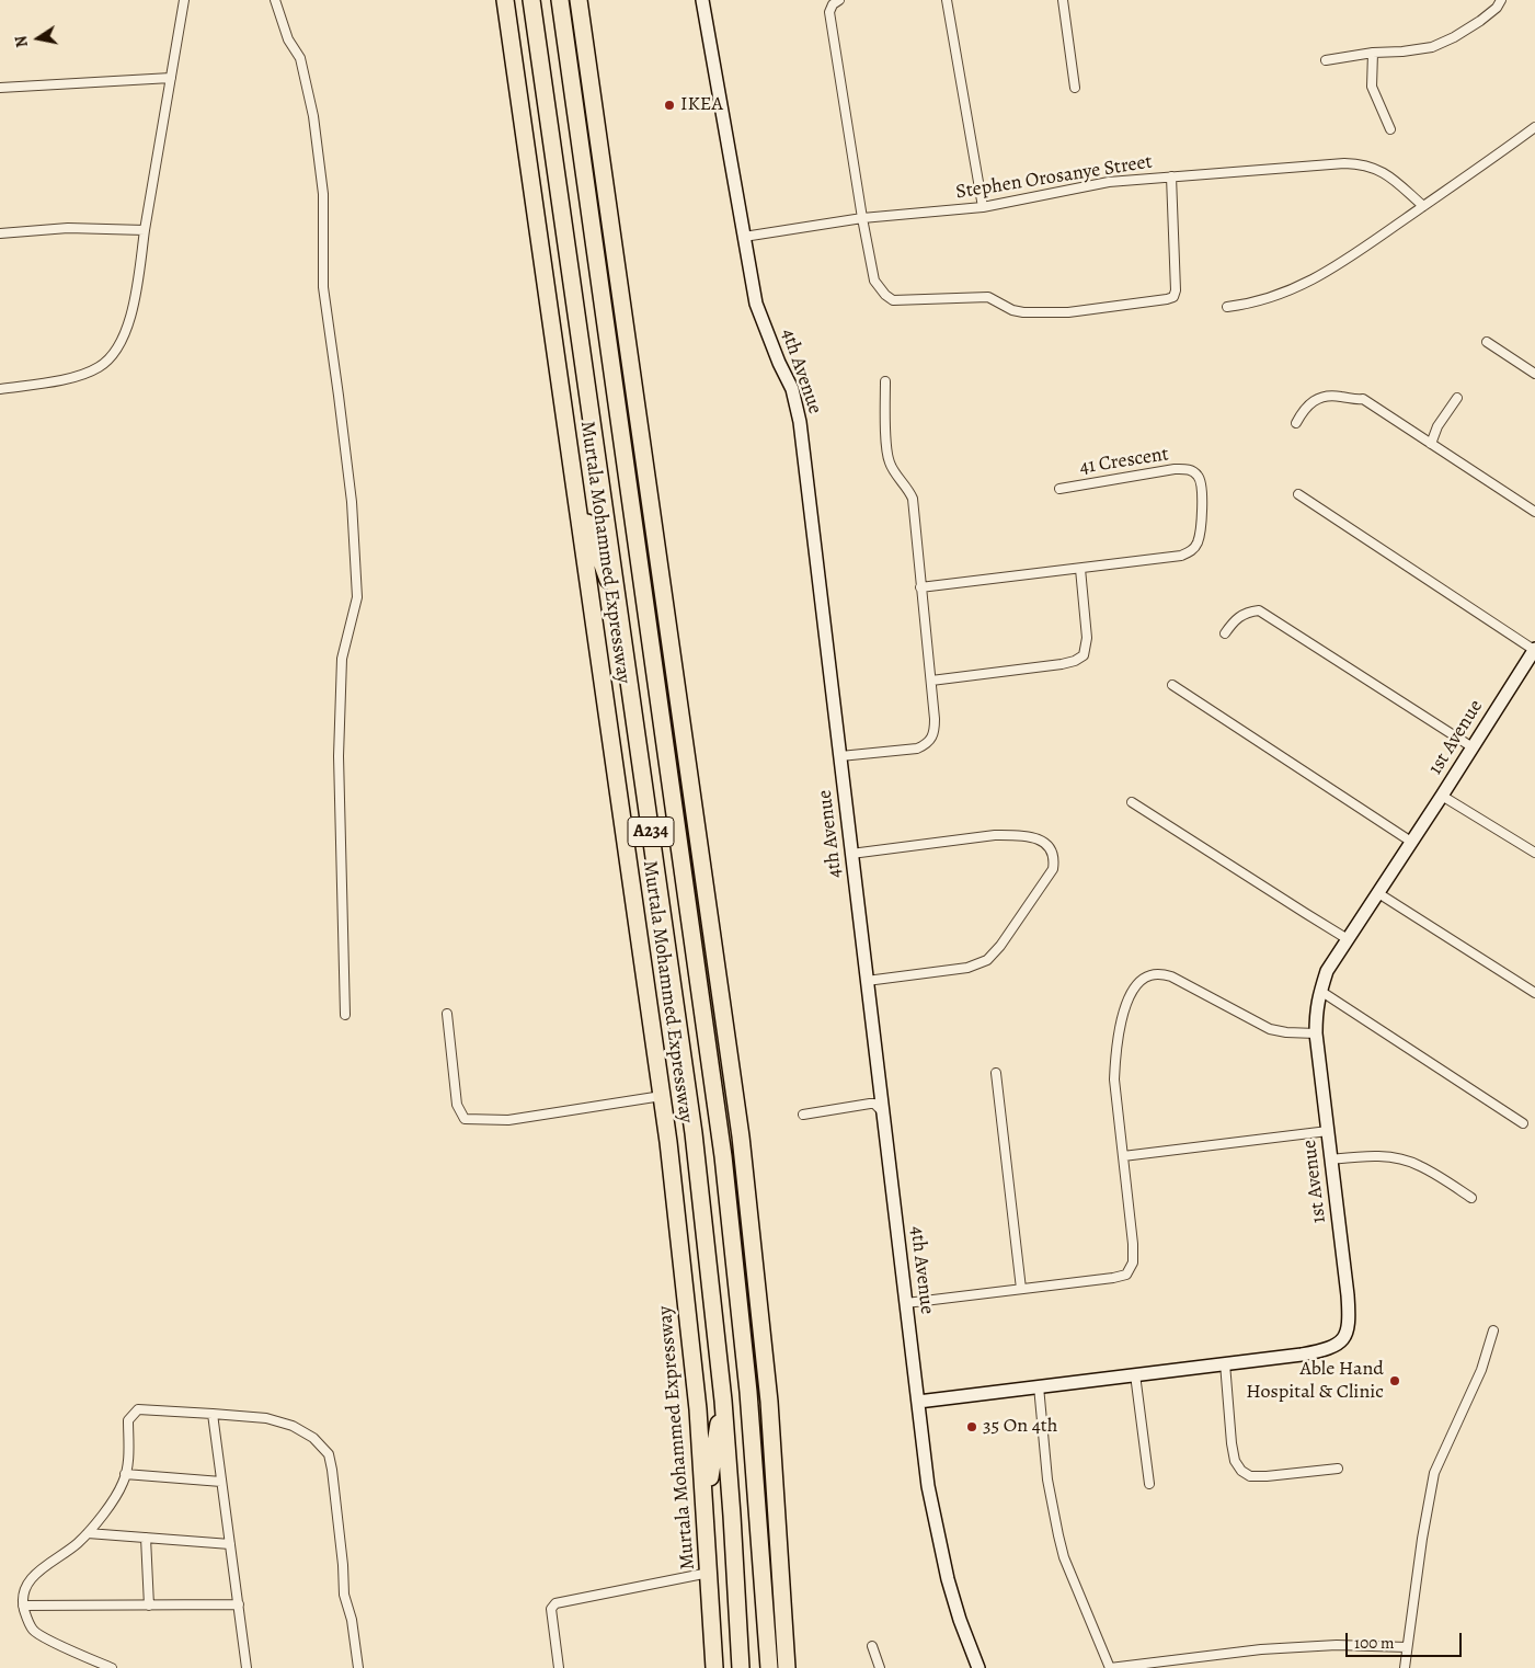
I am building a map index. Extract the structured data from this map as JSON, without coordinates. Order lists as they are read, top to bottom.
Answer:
{
  "streets": {
    "highway": ["Murtala Mohammed Expressway", "A234"],
    "street": [
      "Stephen Orosanye Street",
      "4th Avenue",
      "41 Crescent",
      "1st Avenue"
    ]
  },
  "crossings": [
    ["Stephen Orosanye Street", "4th Avenue"],
    ["4th Avenue", "1st Avenue"]
  ],
  "places": ["IKEA", "Able Hand Hospital & Clinic", "35 On 4th"],
  "scale_bar": "100 m",
  "north": "left"
}
